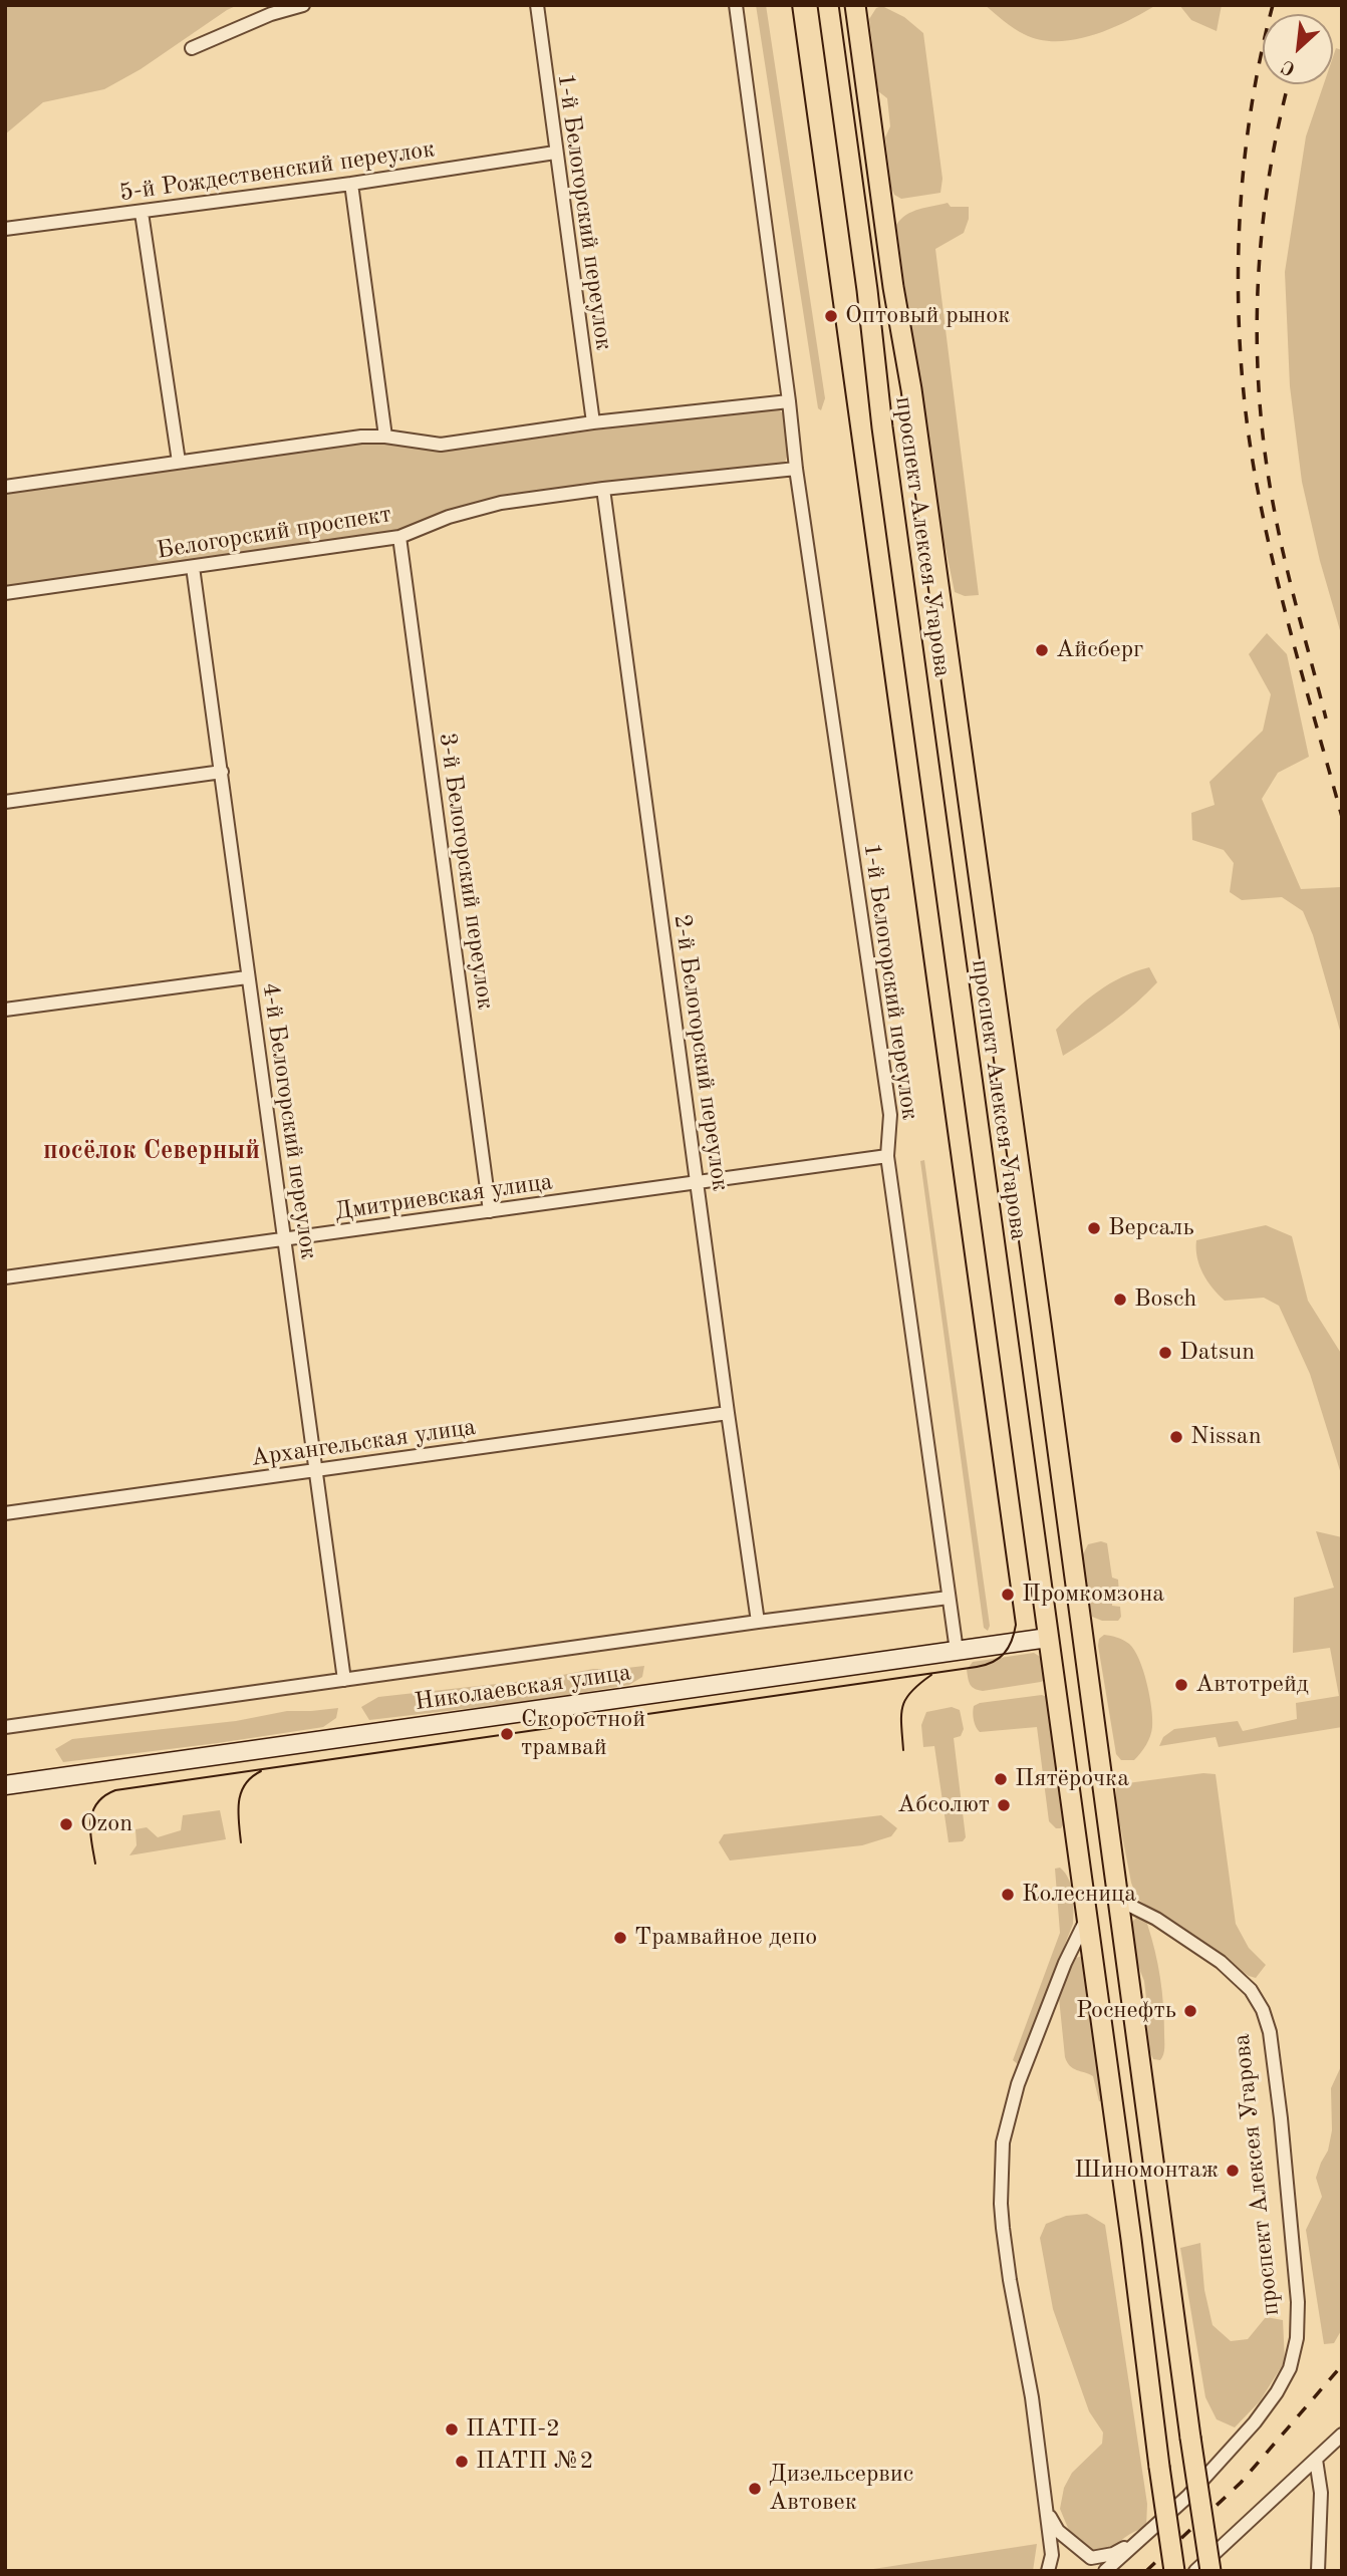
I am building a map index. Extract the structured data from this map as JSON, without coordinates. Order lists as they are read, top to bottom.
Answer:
{
  "streets": {
    "main road": ["проспект Алексея Угарова", "Николаевская улица"],
    "street": [
      "5-й Рождественский переулок",
      "1-й Белогорский переулок",
      "Белогорский проспект",
      "3-й Белогорский переулок",
      "2-й Белогорский переулок",
      "4-й Белогорский переулок",
      "Дмитриевская улица",
      "Архангельская улица"
    ]
  },
  "crossings": [
    ["5-й Рождественский переулок", "1-й Белогорский переулок"],
    ["1-й Белогорский переулок", "Белогорский проспект"],
    ["1-й Белогорский переулок", "Дмитриевская улица"],
    ["1-й Белогорский переулок", "Николаевская улица"],
    ["Белогорский проспект", "3-й Белогорский переулок"],
    ["Белогорский проспект", "2-й Белогорский переулок"],
    ["Белогорский проспект", "4-й Белогорский переулок"],
    ["проспект Алексея Угарова", "Николаевская улица"],
    ["3-й Белогорский переулок", "Дмитриевская улица"],
    ["2-й Белогорский переулок", "Дмитриевская улица"],
    ["2-й Белогорский переулок", "Архангельская улица"],
    ["2-й Белогорский переулок", "Николаевская улица"],
    ["4-й Белогорский переулок", "Дмитриевская улица"],
    ["4-й Белогорский переулок", "Архангельская улица"],
    ["4-й Белогорский переулок", "Николаевская улица"]
  ],
  "districts": ["посёлок Северный"],
  "places": [
    "Оптовый рынок",
    "Айсберг",
    "Версаль",
    "Bosch",
    "Datsun",
    "Nissan",
    "Промкомзона",
    "Автотрейд",
    "Скоростной трамвай",
    "Пятёрочка",
    "Абсолют",
    "Ozon",
    "Колесница",
    "Трамвайное депо",
    "Роснефть",
    "Шиномонтаж",
    "ПАТП-2",
    "ПАТП №2",
    "Дизельсервис Автовек"
  ],
  "north": "bottom left"
}
